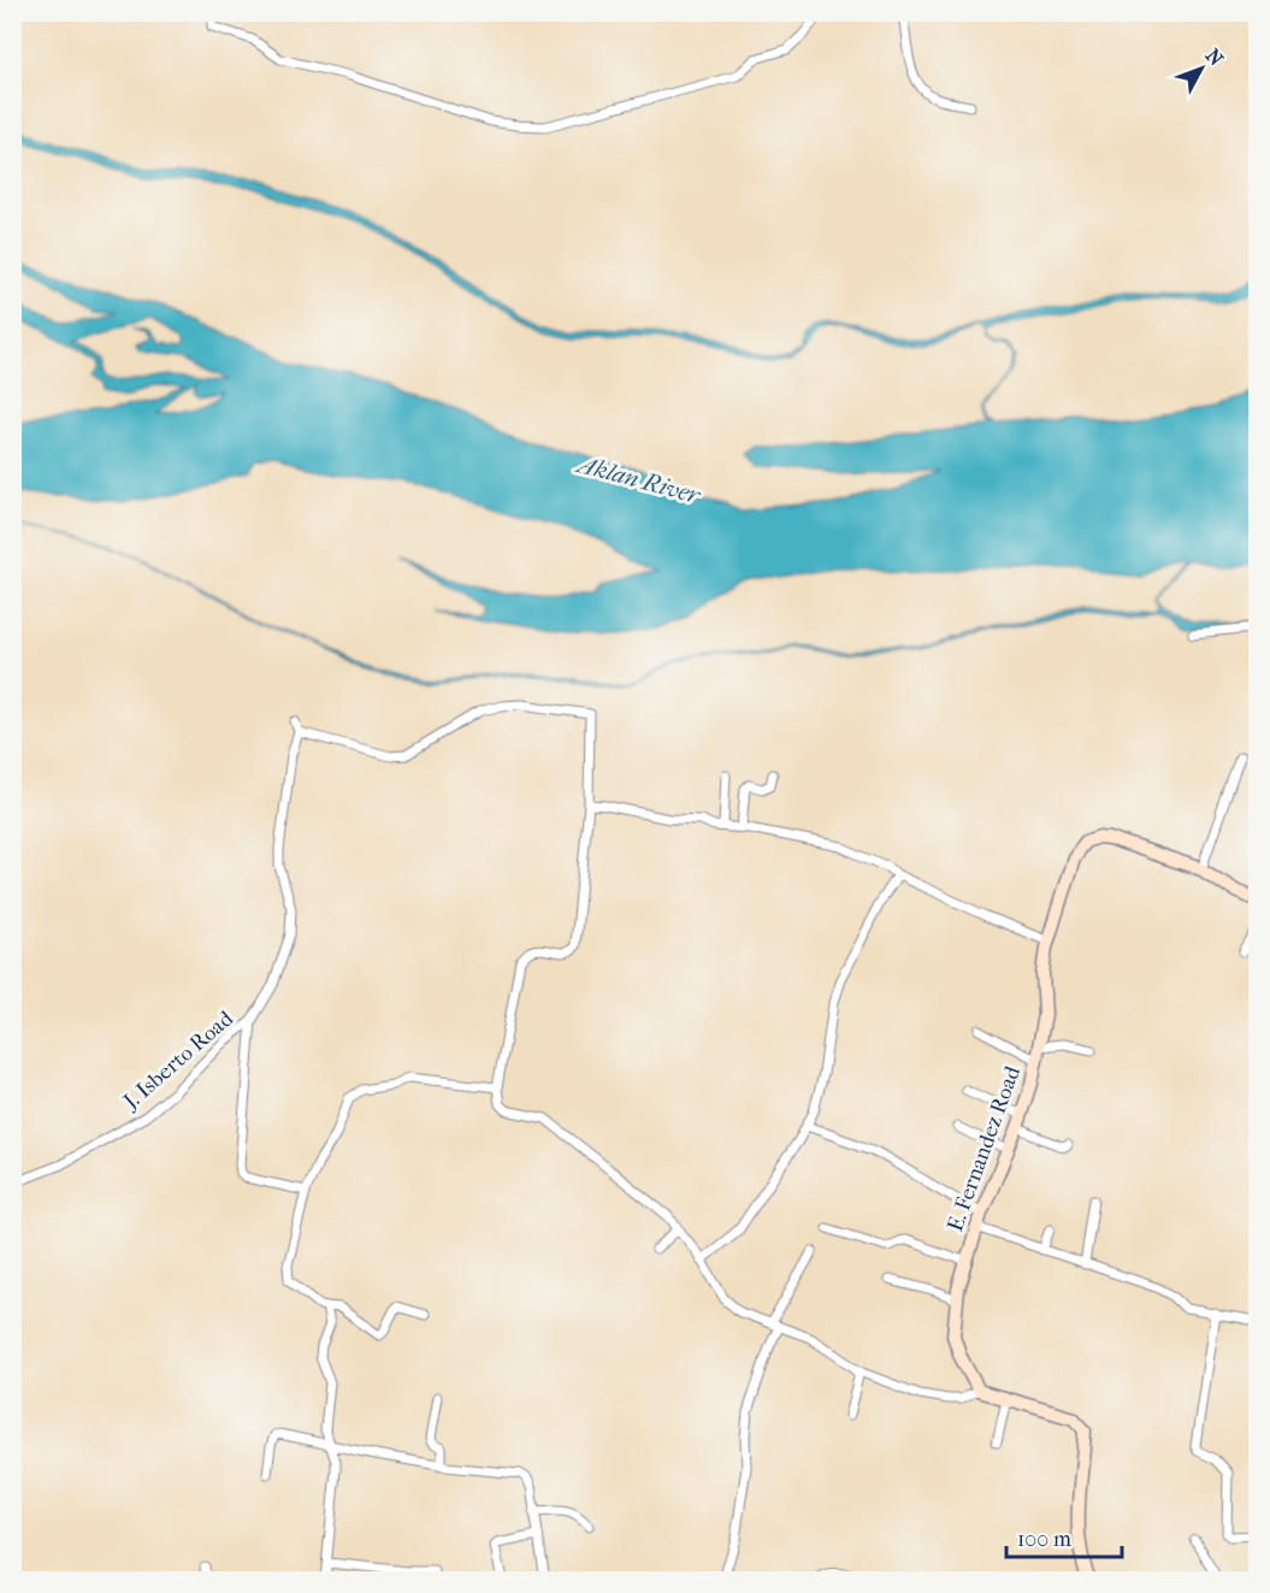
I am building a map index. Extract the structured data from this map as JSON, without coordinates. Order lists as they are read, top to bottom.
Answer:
{
  "streets": {
    "street": ["J. Isberto Road", "E. Fernandez Road"]
  },
  "water": ["Aklan River"],
  "scale_bar": "100 m",
  "north": "top right"
}
